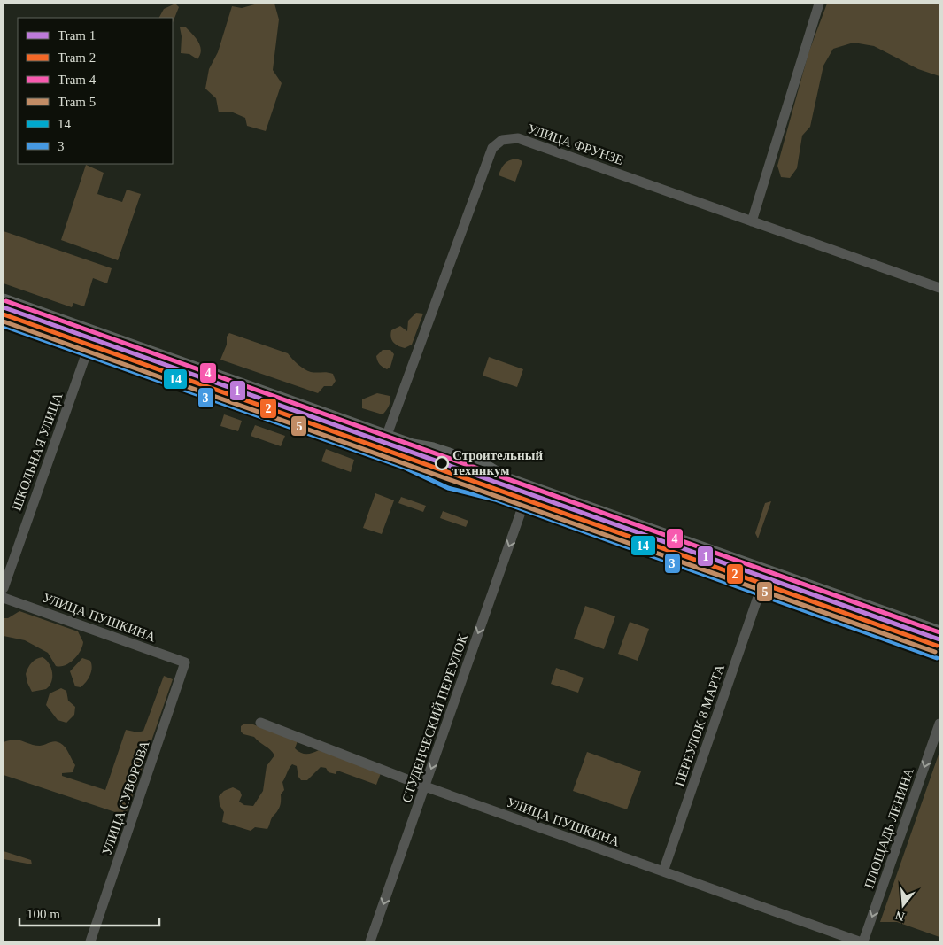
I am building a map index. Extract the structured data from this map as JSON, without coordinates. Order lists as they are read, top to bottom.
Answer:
{
  "streets": {
    "street": [
      "УЛИЦА ФРУНЗЕ",
      "ШКОЛЬНАЯ УЛИЦА",
      "УЛИЦА ПУШКИНА",
      "СТУДЕНЧЕСКИЙ ПЕРЕУЛОК",
      "ПЕРЕУЛОК 8 МАРТА",
      "УЛИЦА СУВОРОВА",
      "ПЛОЩАДЬ ЛЕНИНА"
    ]
  },
  "crossings": [
    ["УЛИЦА ПУШКИНА", "СТУДЕНЧЕСКИЙ ПЕРЕУЛОК"],
    ["УЛИЦА ПУШКИНА", "ПЕРЕУЛОК 8 МАРТА"],
    ["УЛИЦА ПУШКИНА", "УЛИЦА СУВОРОВА"]
  ],
  "one_way": ["СТУДЕНЧЕСКИЙ ПЕРЕУЛОК", "ПЛОЩАДЬ ЛЕНИНА"],
  "places": ["Строительный техникум"],
  "lines": [
    "tram line 4",
    "tram line 1",
    "tram line 2",
    "transit line 14",
    "tram line 5",
    "transit line 3"
  ],
  "legend": [
    "Tram 1",
    "Tram 2",
    "Tram 4",
    "Tram 5",
    "14",
    "3"
  ],
  "scale_bar": "100 m",
  "north": "bottom"
}
